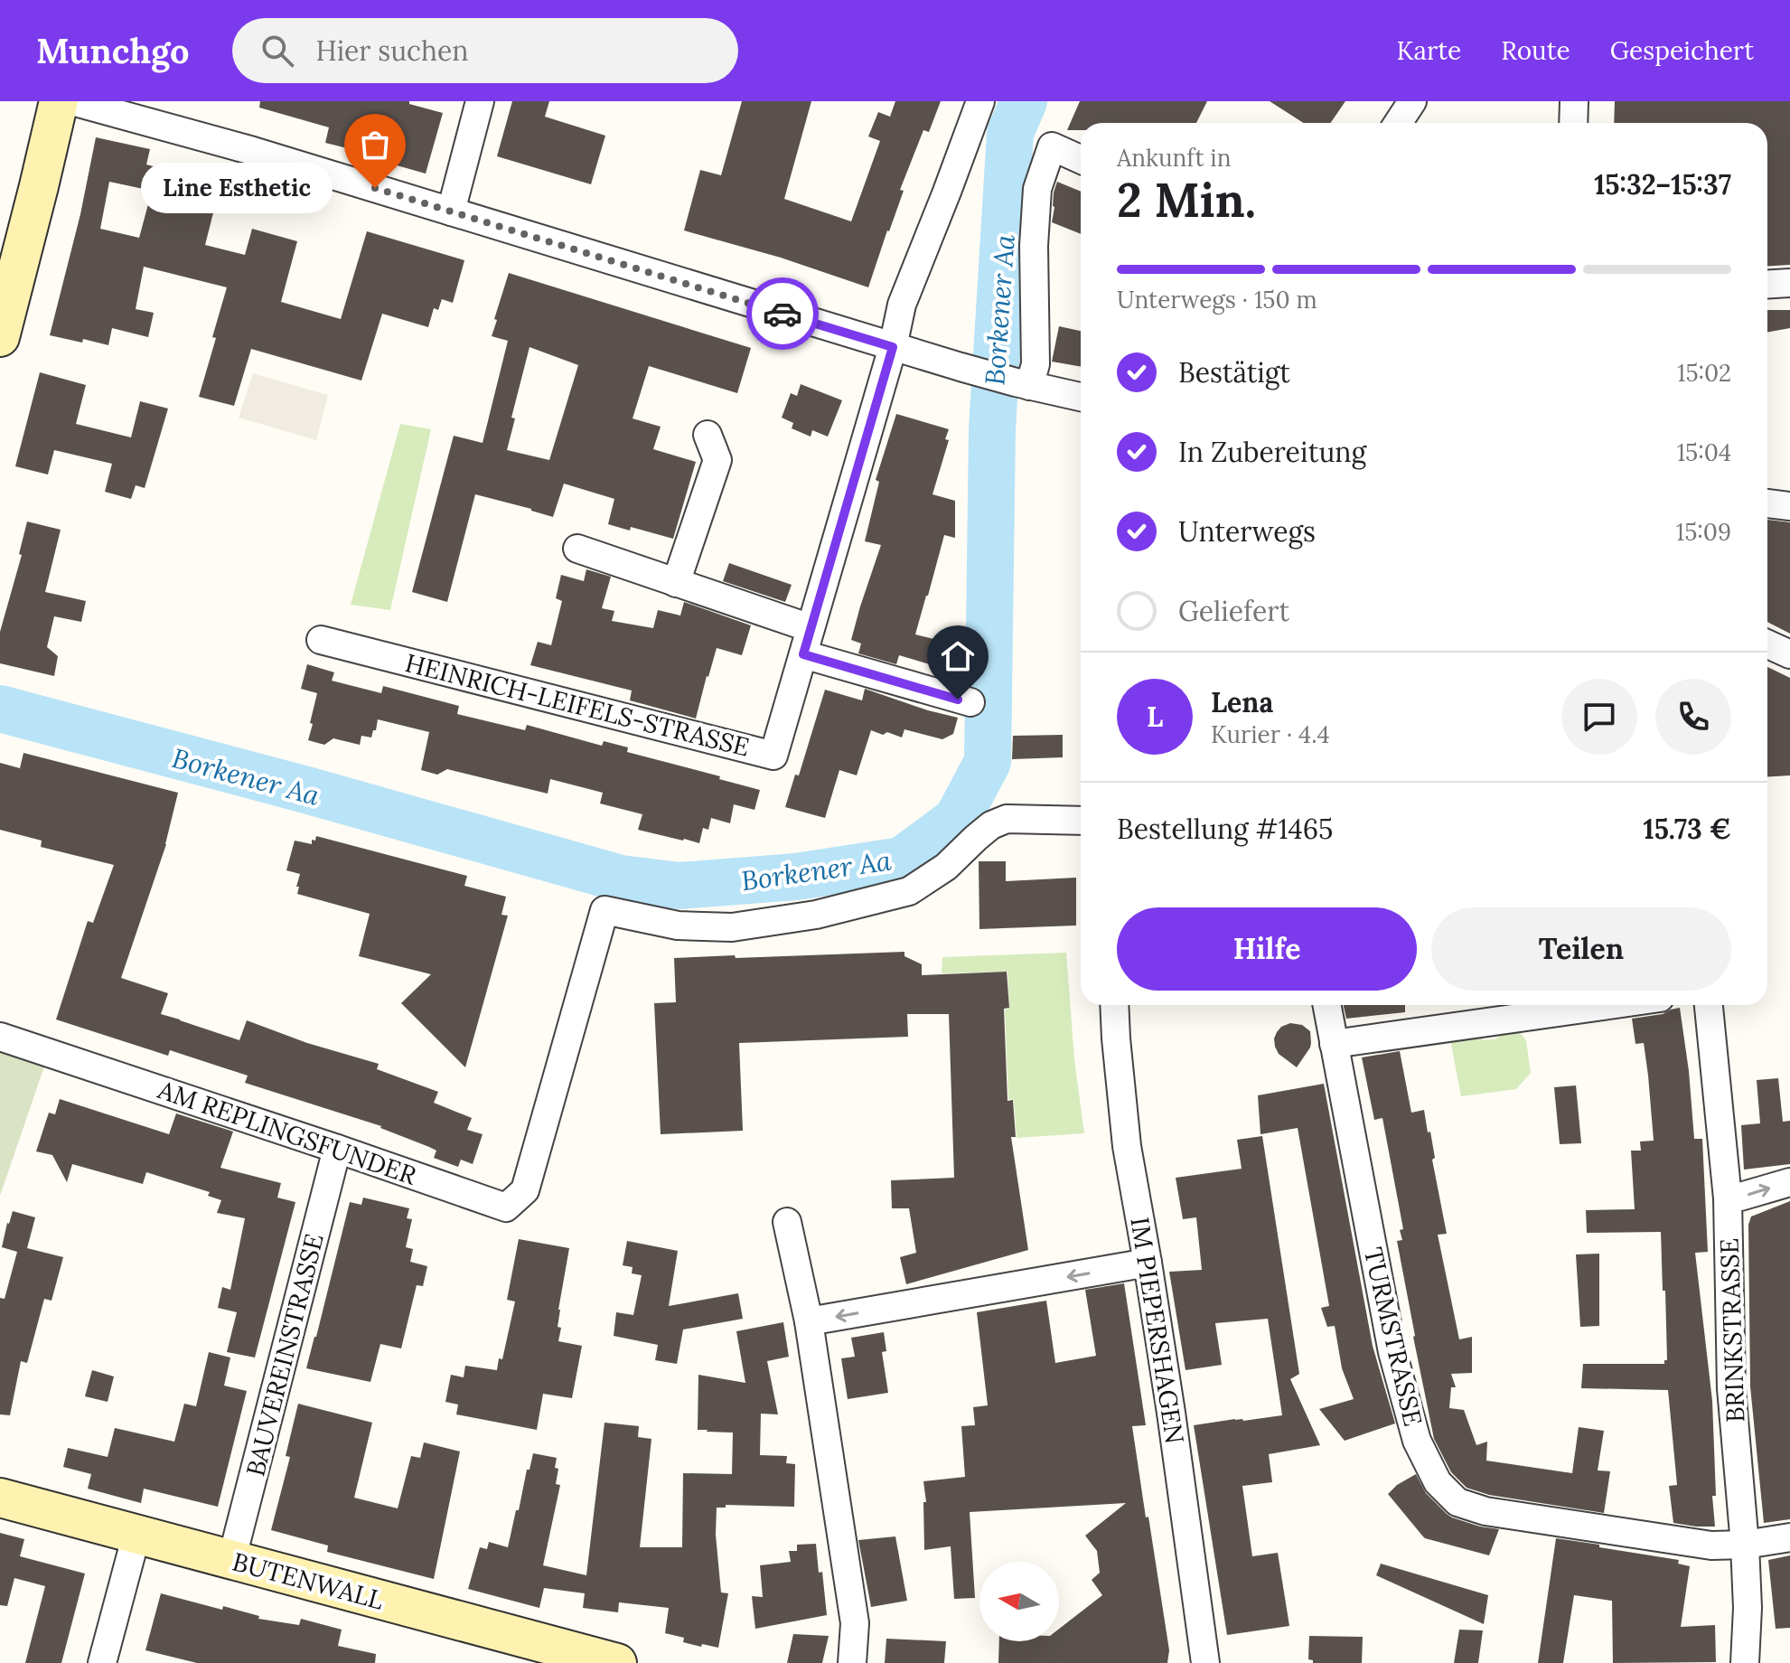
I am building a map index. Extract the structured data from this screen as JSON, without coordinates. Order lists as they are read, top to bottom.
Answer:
{
  "streets": {
    "main road": ["BUTENWALL"],
    "street": [
      "HEINRICH-LEIFELS-STRASSE",
      "AM REPLINGSFUNDER",
      "IM PIEPERSHAGEN",
      "BRINKSTRASSE",
      "TURMSTRASSE",
      "BAUVEREINSTRASSE"
    ]
  },
  "crossings": [
    ["AM REPLINGSFUNDER", "BAUVEREINSTRASSE"],
    ["BRINKSTRASSE", "TURMSTRASSE"],
    ["BAUVEREINSTRASSE", "BUTENWALL"]
  ],
  "water": ["Borkener Aa"],
  "places": ["Line Esthetic"],
  "north": "left",
  "page": {
    "header": "Munchgo",
    "search": "Hier suchen",
    "nav": ["Karte", "Route", "Gespeichert"],
    "heading": ["2 Min.", "Ankunft in", "15:32–15:37"],
    "panel": [
      "Lena",
      "Kurier · 4.4",
      "Bestellung #1465",
      "15.73 €"
    ],
    "bubble": "Line Esthetic",
    "bar": "Unterwegs · 150 m",
    "list": [
      ["Bestätigt", "15:02"],
      ["In Zubereitung", "15:04"],
      ["Unterwegs", "15:09"],
      "Geliefert"
    ],
    "round": "L",
    "buttons": ["Hilfe", "Teilen"]
  }
}
